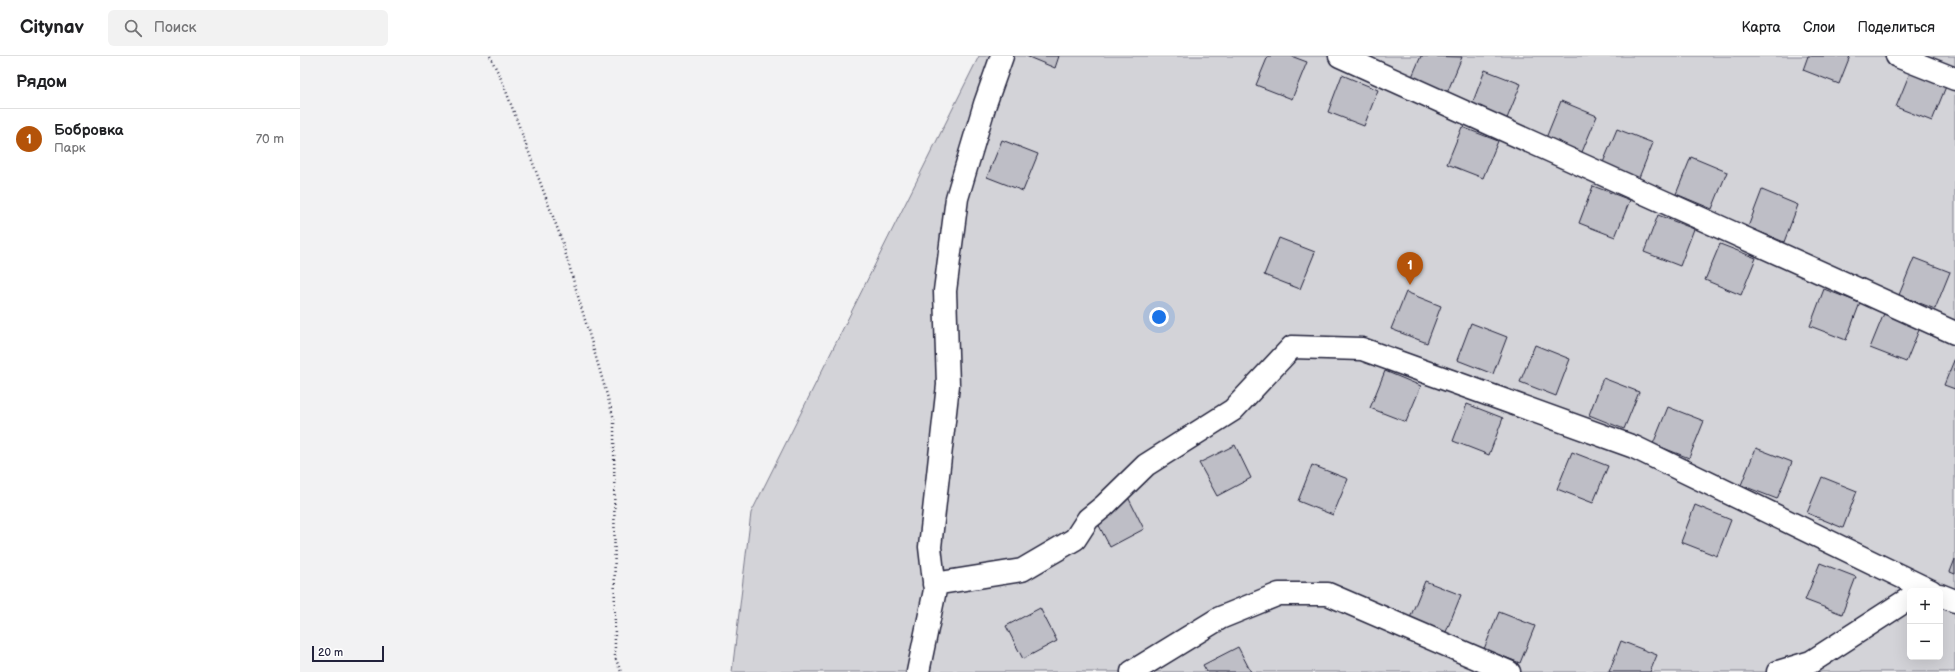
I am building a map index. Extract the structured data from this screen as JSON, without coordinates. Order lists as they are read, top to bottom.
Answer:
{
  "scale_bar": "20 m",
  "page": {
    "header": "Citynav",
    "search": "Поиск",
    "nav": ["Карта", "Слои", "Поделиться"],
    "heading": "Рядом",
    "list": [
      {
        "mark": "1",
        "name": "Бобровка",
        "note": "Парк",
        "value": "70 m"
      }
    ],
    "pins": "1",
    "map_buttons": ["+", "−"],
    "scale": "20 m"
  }
}
